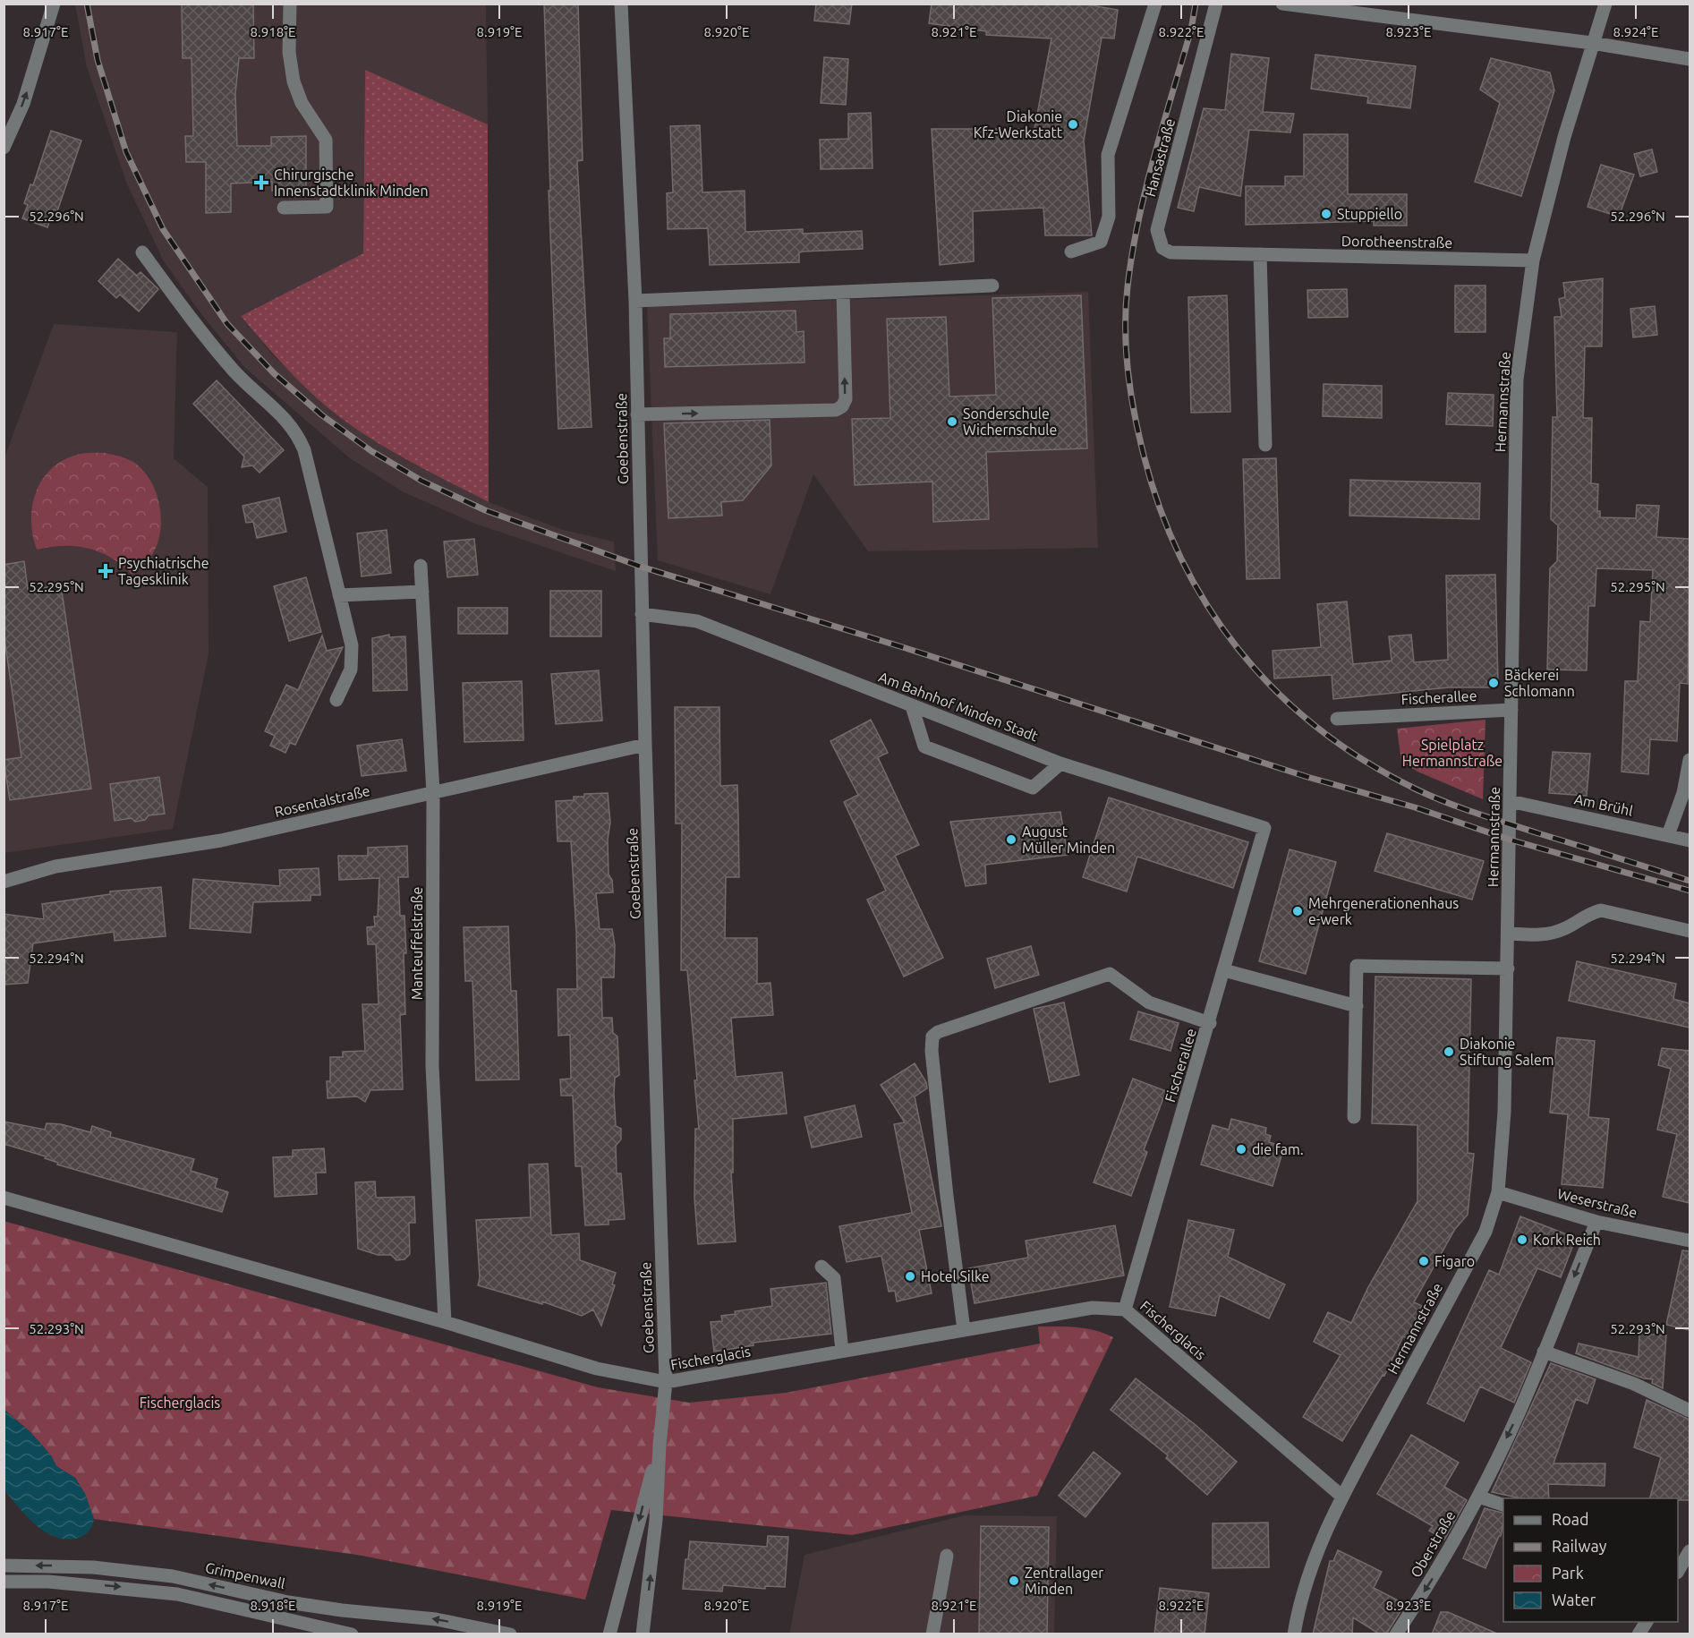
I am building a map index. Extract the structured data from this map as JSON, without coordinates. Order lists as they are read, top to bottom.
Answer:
{
  "streets": {
    "street": [
      "Hansastraße",
      "Dorotheenstraße",
      "Hermannstraße",
      "Goebenstraße",
      "Fischerallee",
      "Am Bahnhof Minden Stadt",
      "Rosentalstraße",
      "Am Brühl",
      "Manteuffelstraße",
      "Weserstraße",
      "Fischerglacis",
      "Oberstraße",
      "Grimpenwall"
    ]
  },
  "crossings": [
    ["Hansastraße", "Dorotheenstraße"],
    ["Dorotheenstraße", "Hermannstraße"],
    ["Hermannstraße", "Fischerallee"],
    ["Hermannstraße", "Am Brühl"],
    ["Hermannstraße", "Weserstraße"],
    ["Hermannstraße", "Fischerglacis"],
    ["Goebenstraße", "Am Bahnhof Minden Stadt"],
    ["Goebenstraße", "Rosentalstraße"],
    ["Goebenstraße", "Fischerglacis"],
    ["Fischerallee", "Am Bahnhof Minden Stadt"],
    ["Fischerallee", "Fischerglacis"],
    ["Rosentalstraße", "Manteuffelstraße"],
    ["Manteuffelstraße", "Fischerglacis"],
    ["Weserstraße", "Oberstraße"]
  ],
  "one_way": ["Oberstraße"],
  "parks": ["Spielplatz Hermannstraße", "Fischerglacis"],
  "places": {
    "other": [
      "Diakonie Kfz-Werkstatt",
      "Stuppiello",
      "Sonderschule Wichernschule",
      "Bäckerei Schlomann",
      "August Müller Minden",
      "Mehrgenerationenhaus e-werk",
      "Diakonie Stiftung Salem",
      "die fam.",
      "Kork Reich",
      "Figaro",
      "Hotel Silke",
      "Zentrallager Minden"
    ],
    "health": ["Chirurgische Innenstadtklinik Minden", "Psychiatrische Tagesklinik"]
  },
  "legend": [
    "Road",
    "Railway",
    "Park",
    "Water"
  ],
  "coordinates": [
    "8.917°E",
    "8.918°E",
    "8.919°E",
    "8.920°E",
    "8.921°E",
    "8.922°E",
    "8.923°E",
    "8.924°E",
    "52.296°N",
    "52.295°N",
    "52.294°N",
    "52.293°N"
  ]
}
